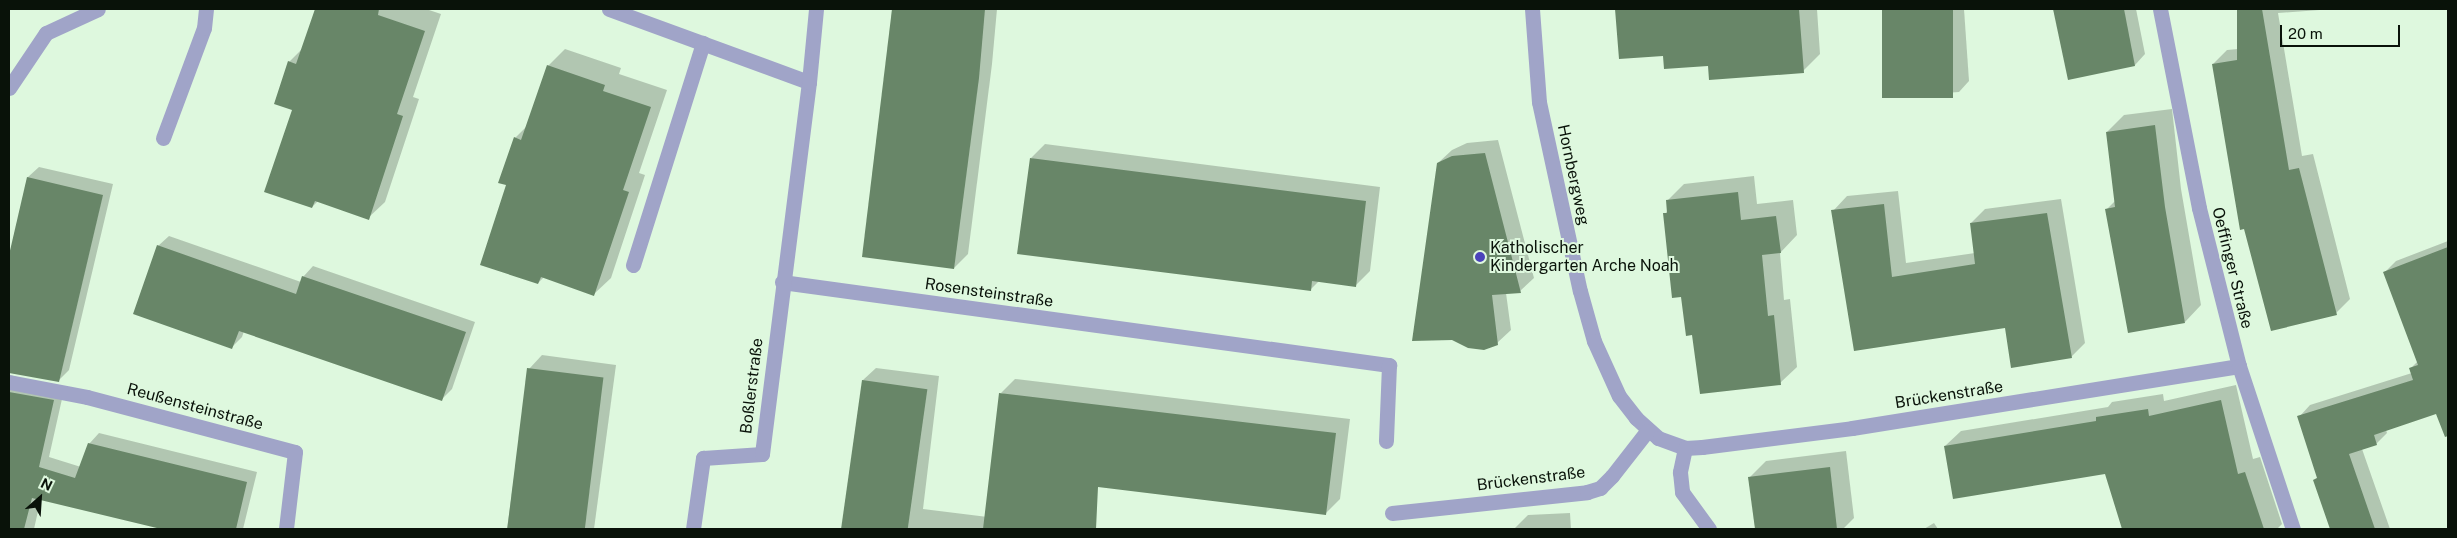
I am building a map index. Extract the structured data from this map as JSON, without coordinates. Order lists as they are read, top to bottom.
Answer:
{
  "streets": {
    "street": [
      "Hornbergweg",
      "Oeffinger Straße",
      "Rosensteinstraße",
      "Boßlerstraße",
      "Brückenstraße",
      "Reußensteinstraße"
    ]
  },
  "crossings": [
    ["Hornbergweg", "Brückenstraße"],
    ["Oeffinger Straße", "Brückenstraße"],
    ["Rosensteinstraße", "Boßlerstraße"]
  ],
  "places": ["Katholischer Kindergarten Arche Noah"],
  "scale_bar": "20 m",
  "north": "top right"
}
